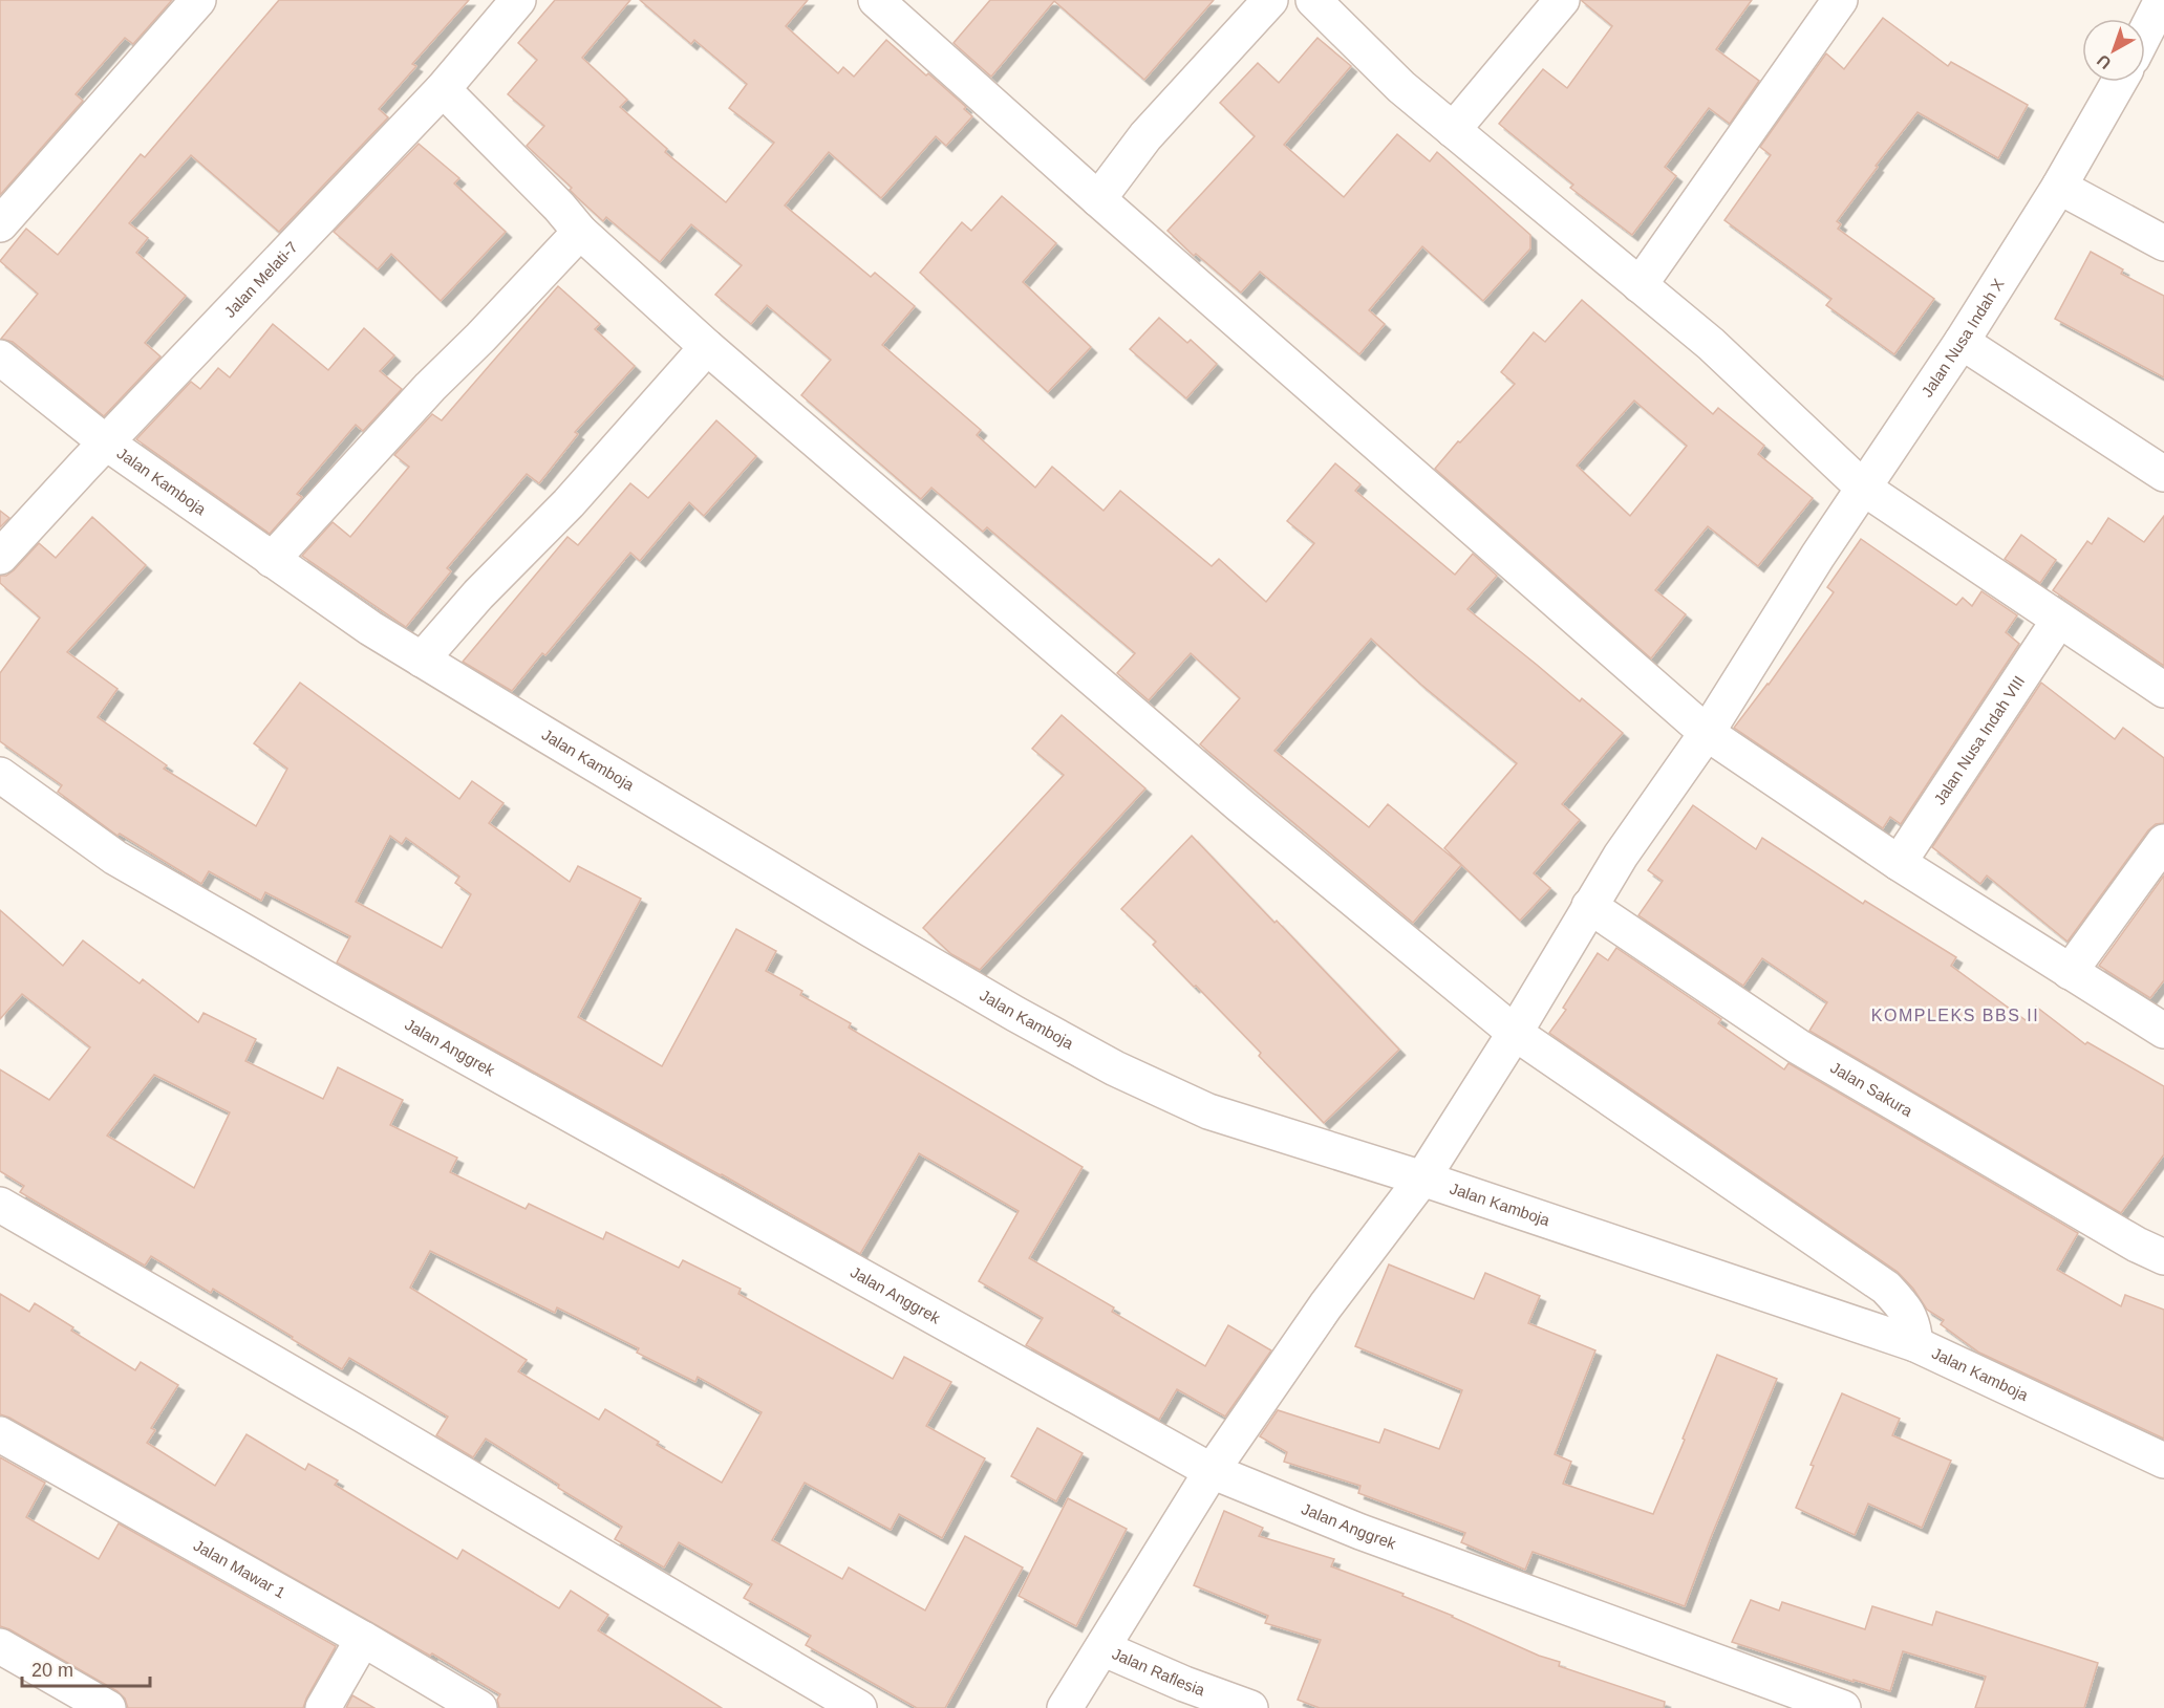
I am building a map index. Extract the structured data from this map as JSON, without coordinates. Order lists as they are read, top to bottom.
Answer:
{
  "streets": {
    "street": [
      "Jalan Melati-7",
      "Jalan Nusa Indah X",
      "Jalan Kamboja",
      "Jalan Nusa Indah VIII",
      "Jalan Anggrek",
      "Jalan Sakura",
      "Jalan Mawar 1",
      "Jalan Raflesia"
    ]
  },
  "crossings": [
    ["Jalan Melati-7", "Jalan Kamboja"],
    ["Jalan Nusa Indah X", "Jalan Kamboja"],
    ["Jalan Nusa Indah X", "Jalan Anggrek"],
    ["Jalan Nusa Indah X", "Jalan Sakura"],
    ["Jalan Nusa Indah X", "Jalan Raflesia"]
  ],
  "districts": ["KOMPLEKS BBS II"],
  "scale_bar": "20 m",
  "north": "bottom left"
}
